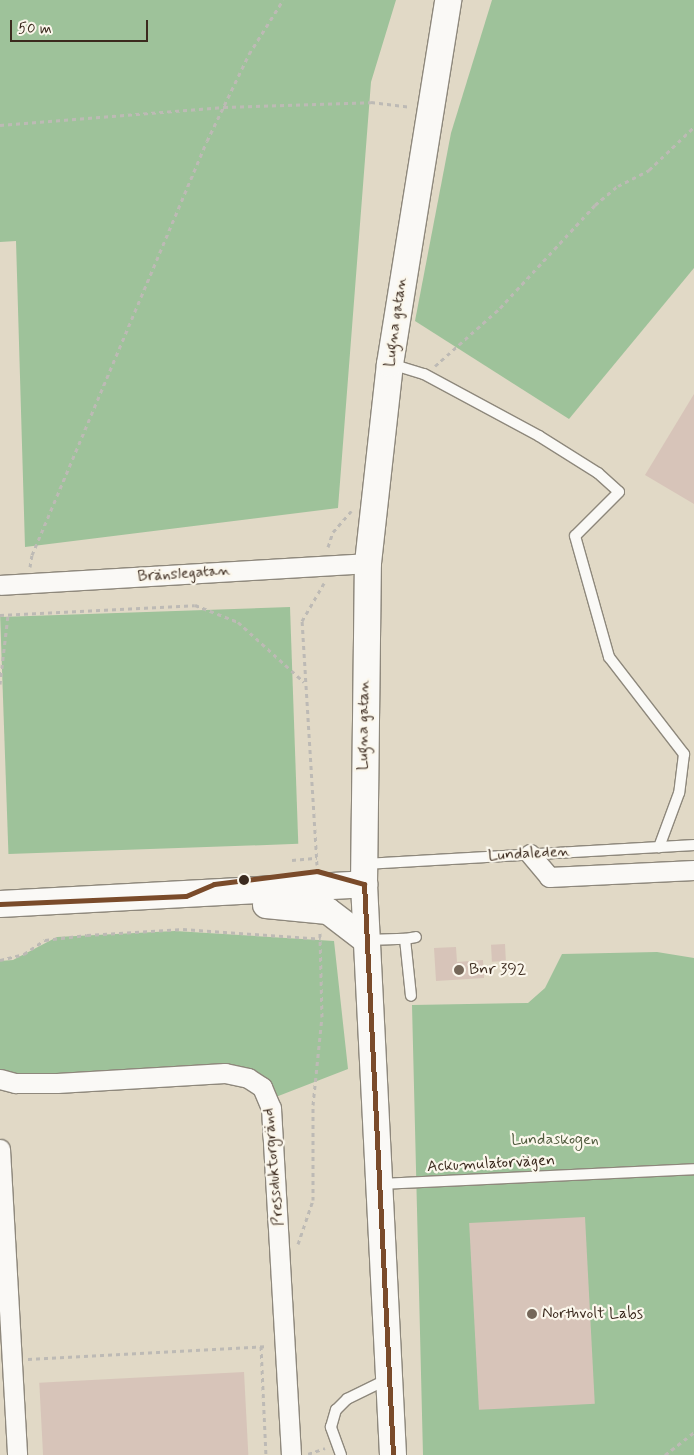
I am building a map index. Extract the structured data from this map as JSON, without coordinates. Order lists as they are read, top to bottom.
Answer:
{
  "streets": {
    "main road": ["Lugna gatan", "Lundaleden"],
    "street": ["Bränslegatan", "Pressduktorgränd"],
    "lane": ["Ackumulatorvägen"]
  },
  "crossings": [
    ["Lugna gatan", "Bränslegatan"],
    ["Lugna gatan", "Lundaleden"],
    ["Lugna gatan", "Ackumulatorvägen"]
  ],
  "parks": ["Lundaskogen"],
  "places": ["Bnr 392", "Northvolt Labs"],
  "scale_bar": "50 m"
}
